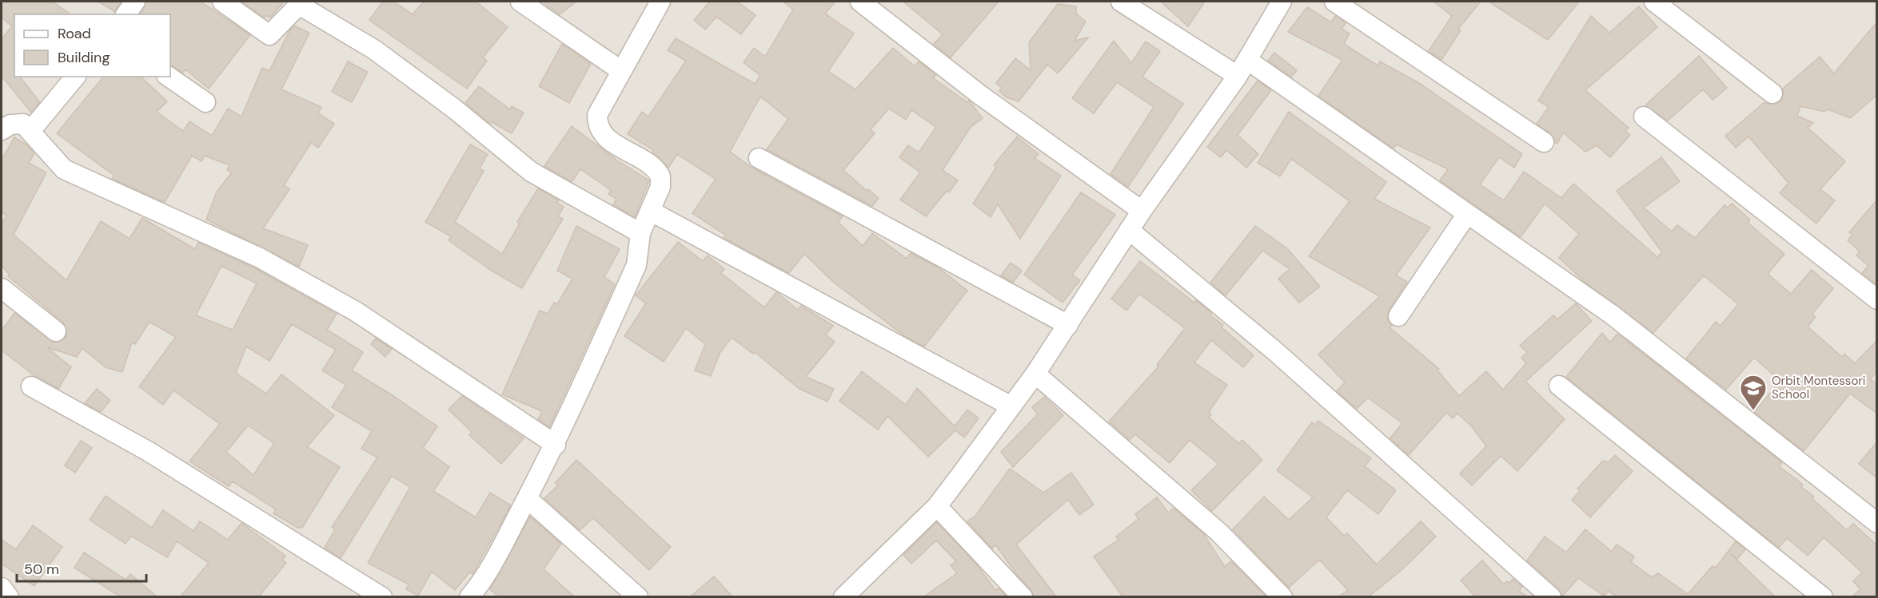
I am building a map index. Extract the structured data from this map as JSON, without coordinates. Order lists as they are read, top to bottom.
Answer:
{
  "places": {
    "school or university": ["Orbit Montessori School"]
  },
  "legend": ["Road", "Building"],
  "scale_bar": "50 m"
}
